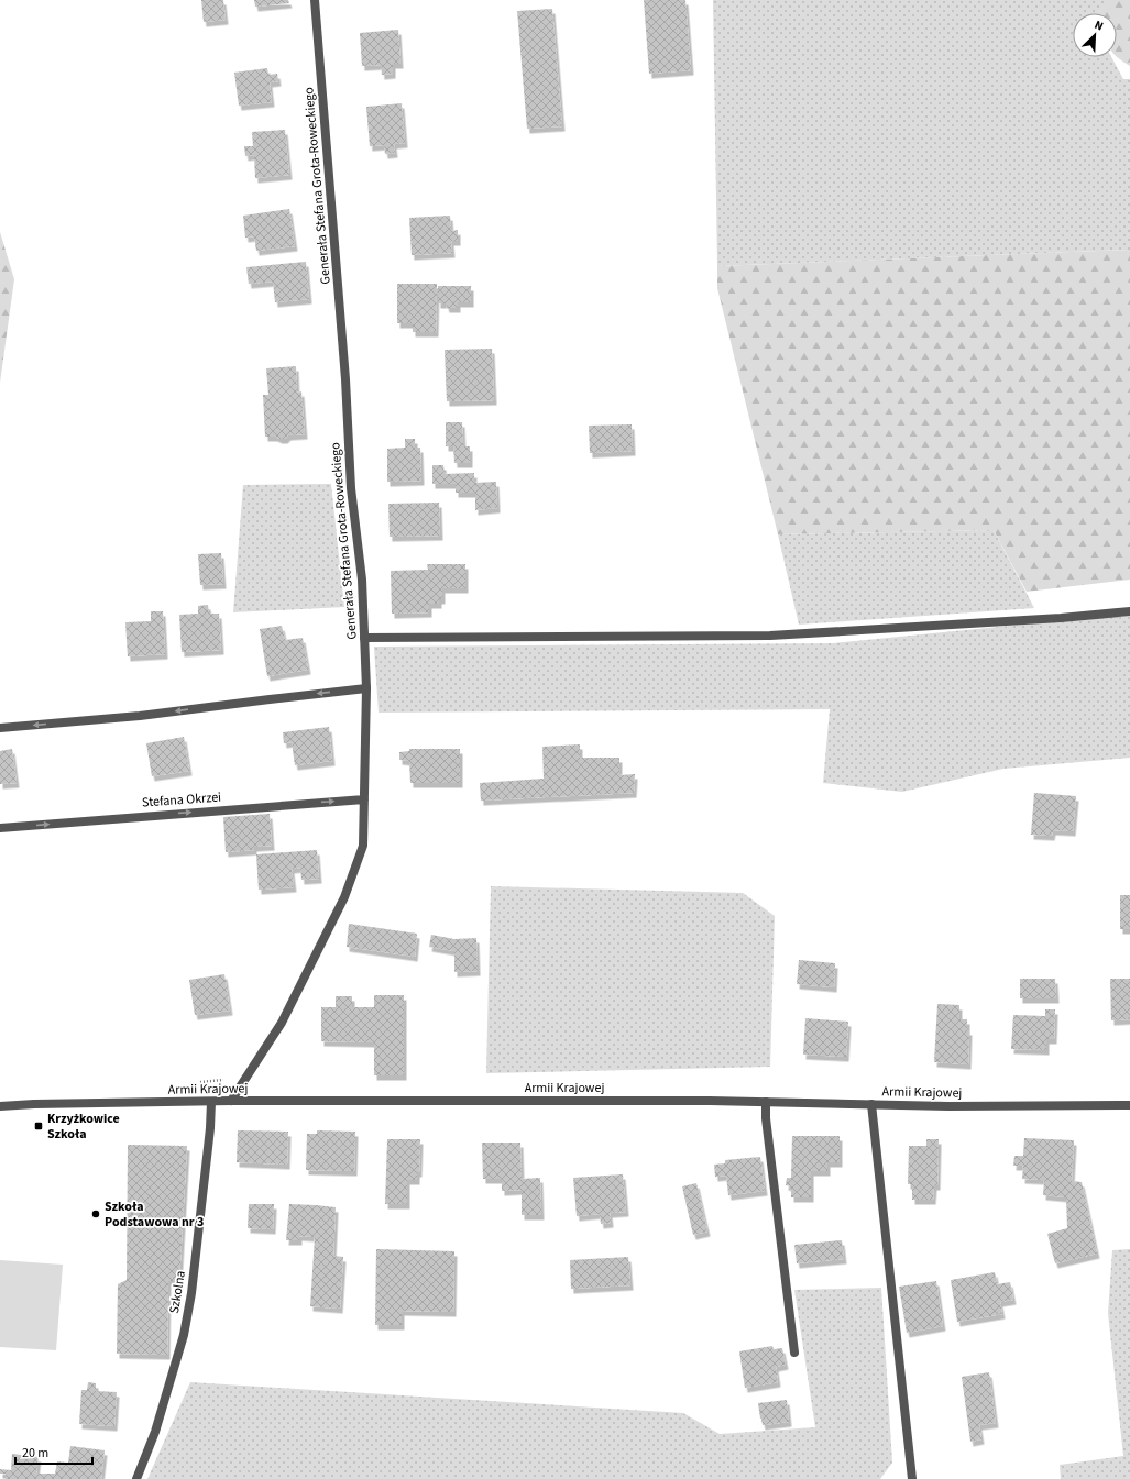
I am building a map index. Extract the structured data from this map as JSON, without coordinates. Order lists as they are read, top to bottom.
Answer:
{
  "streets": {
    "street": [
      "Generała Stefana Grota-Roweckiego",
      "Stefana Okrzei",
      "Armii Krajowej",
      "Szkolna"
    ]
  },
  "crossings": [
    ["Generała Stefana Grota-Roweckiego", "Stefana Okrzei"],
    ["Generała Stefana Grota-Roweckiego", "Armii Krajowej"],
    ["Armii Krajowej", "Szkolna"]
  ],
  "one_way": ["Stefana Okrzei"],
  "places": {
    "transit": ["Krzyżkowice Szkoła"],
    "other": ["Szkoła Podstawowa nr 3"]
  },
  "scale_bar": "20 m",
  "north": "top right"
}
